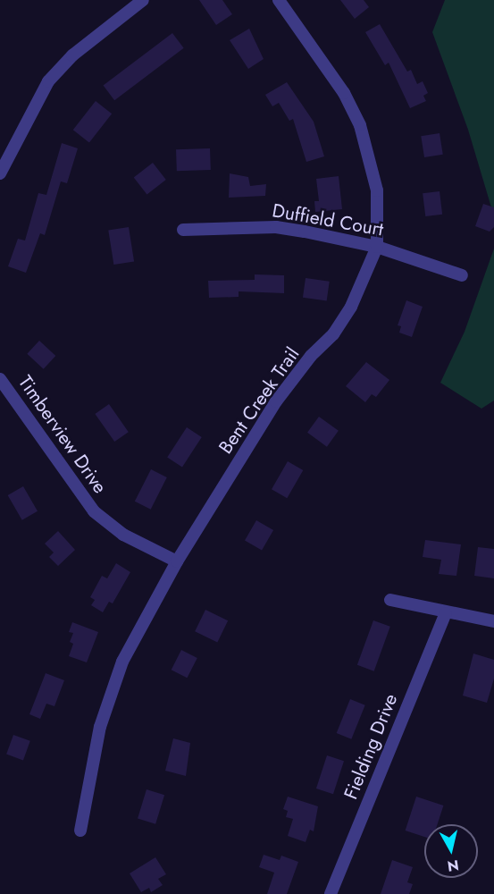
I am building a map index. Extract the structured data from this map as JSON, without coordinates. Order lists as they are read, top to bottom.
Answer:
{
  "streets": {
    "street": [
      "Duffield Court",
      "Bent Creek Trail",
      "Timberview Drive",
      "Fielding Drive"
    ]
  },
  "crossings": [
    ["Duffield Court", "Bent Creek Trail"],
    ["Bent Creek Trail", "Timberview Drive"]
  ],
  "north": "bottom"
}
